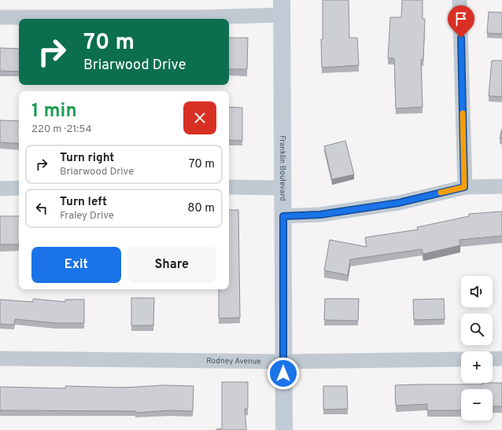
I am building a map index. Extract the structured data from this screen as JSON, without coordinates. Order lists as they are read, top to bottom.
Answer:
{
  "streets": {
    "street": ["Franklin Boulevard", "Rodney Avenue"]
  },
  "crossings": [
    ["Franklin Boulevard", "Rodney Avenue"]
  ],
  "page": {
    "turn": ["70 m", "Briarwood Drive"],
    "heading": ["1 min", "220 m · 21:54"],
    "list": [
      {
        "name": "Turn right",
        "note": "Briarwood Drive",
        "value": "70 m"
      },
      {
        "name": "Turn left",
        "note": "Fraley Drive",
        "value": "80 m"
      }
    ],
    "buttons": ["Exit", "Share"],
    "map_buttons": ["+", "−"]
  }
}
